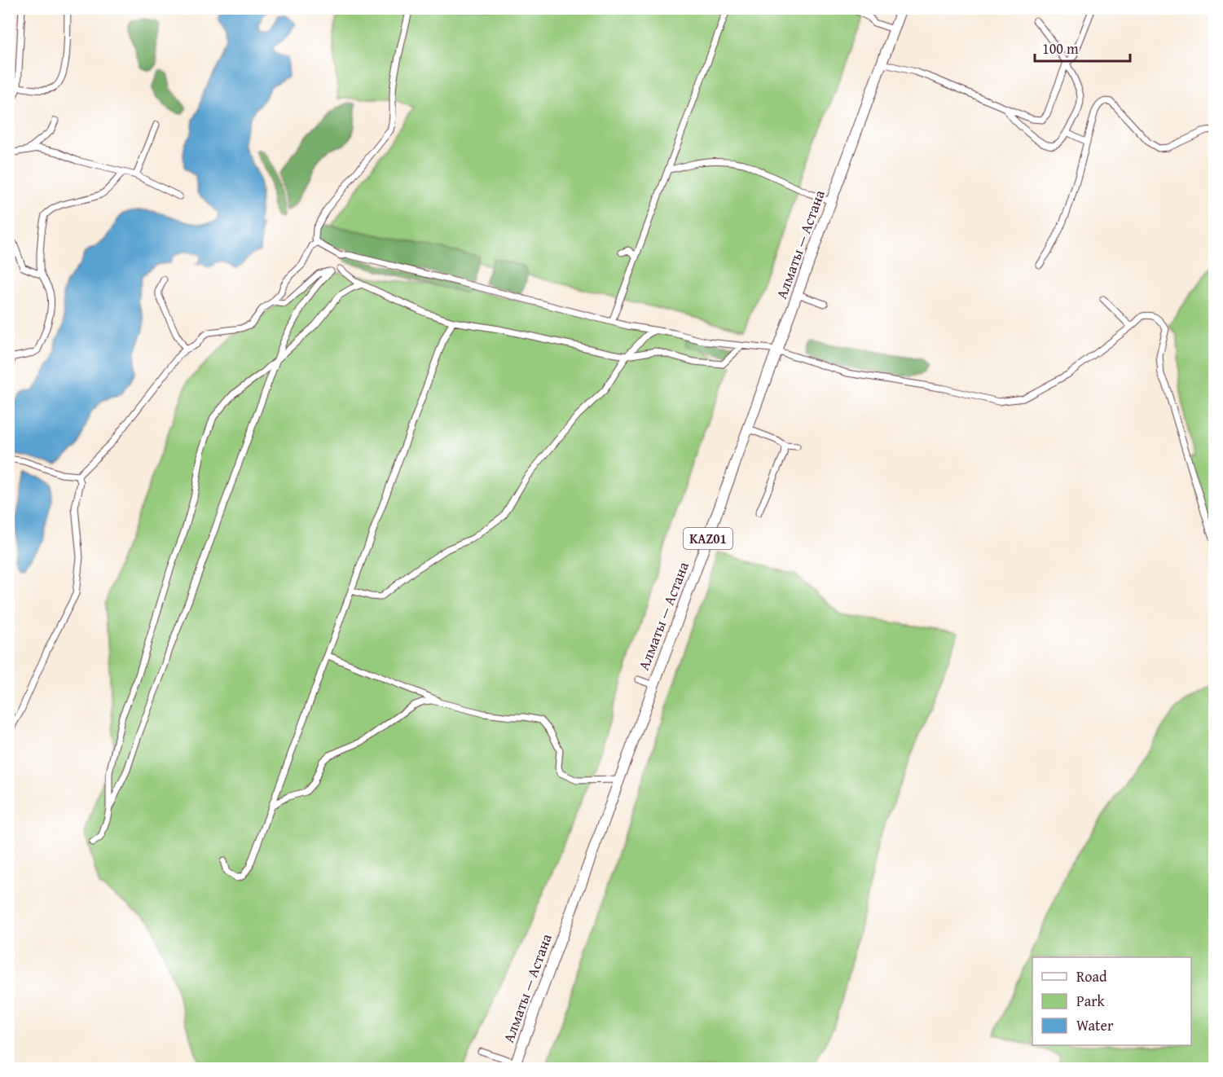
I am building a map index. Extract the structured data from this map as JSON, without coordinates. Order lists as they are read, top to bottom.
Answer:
{
  "streets": {
    "highway": ["Алматы — Астана", "KАZ01"]
  },
  "legend": ["Road", "Park", "Water"],
  "scale_bar": "100 m"
}
